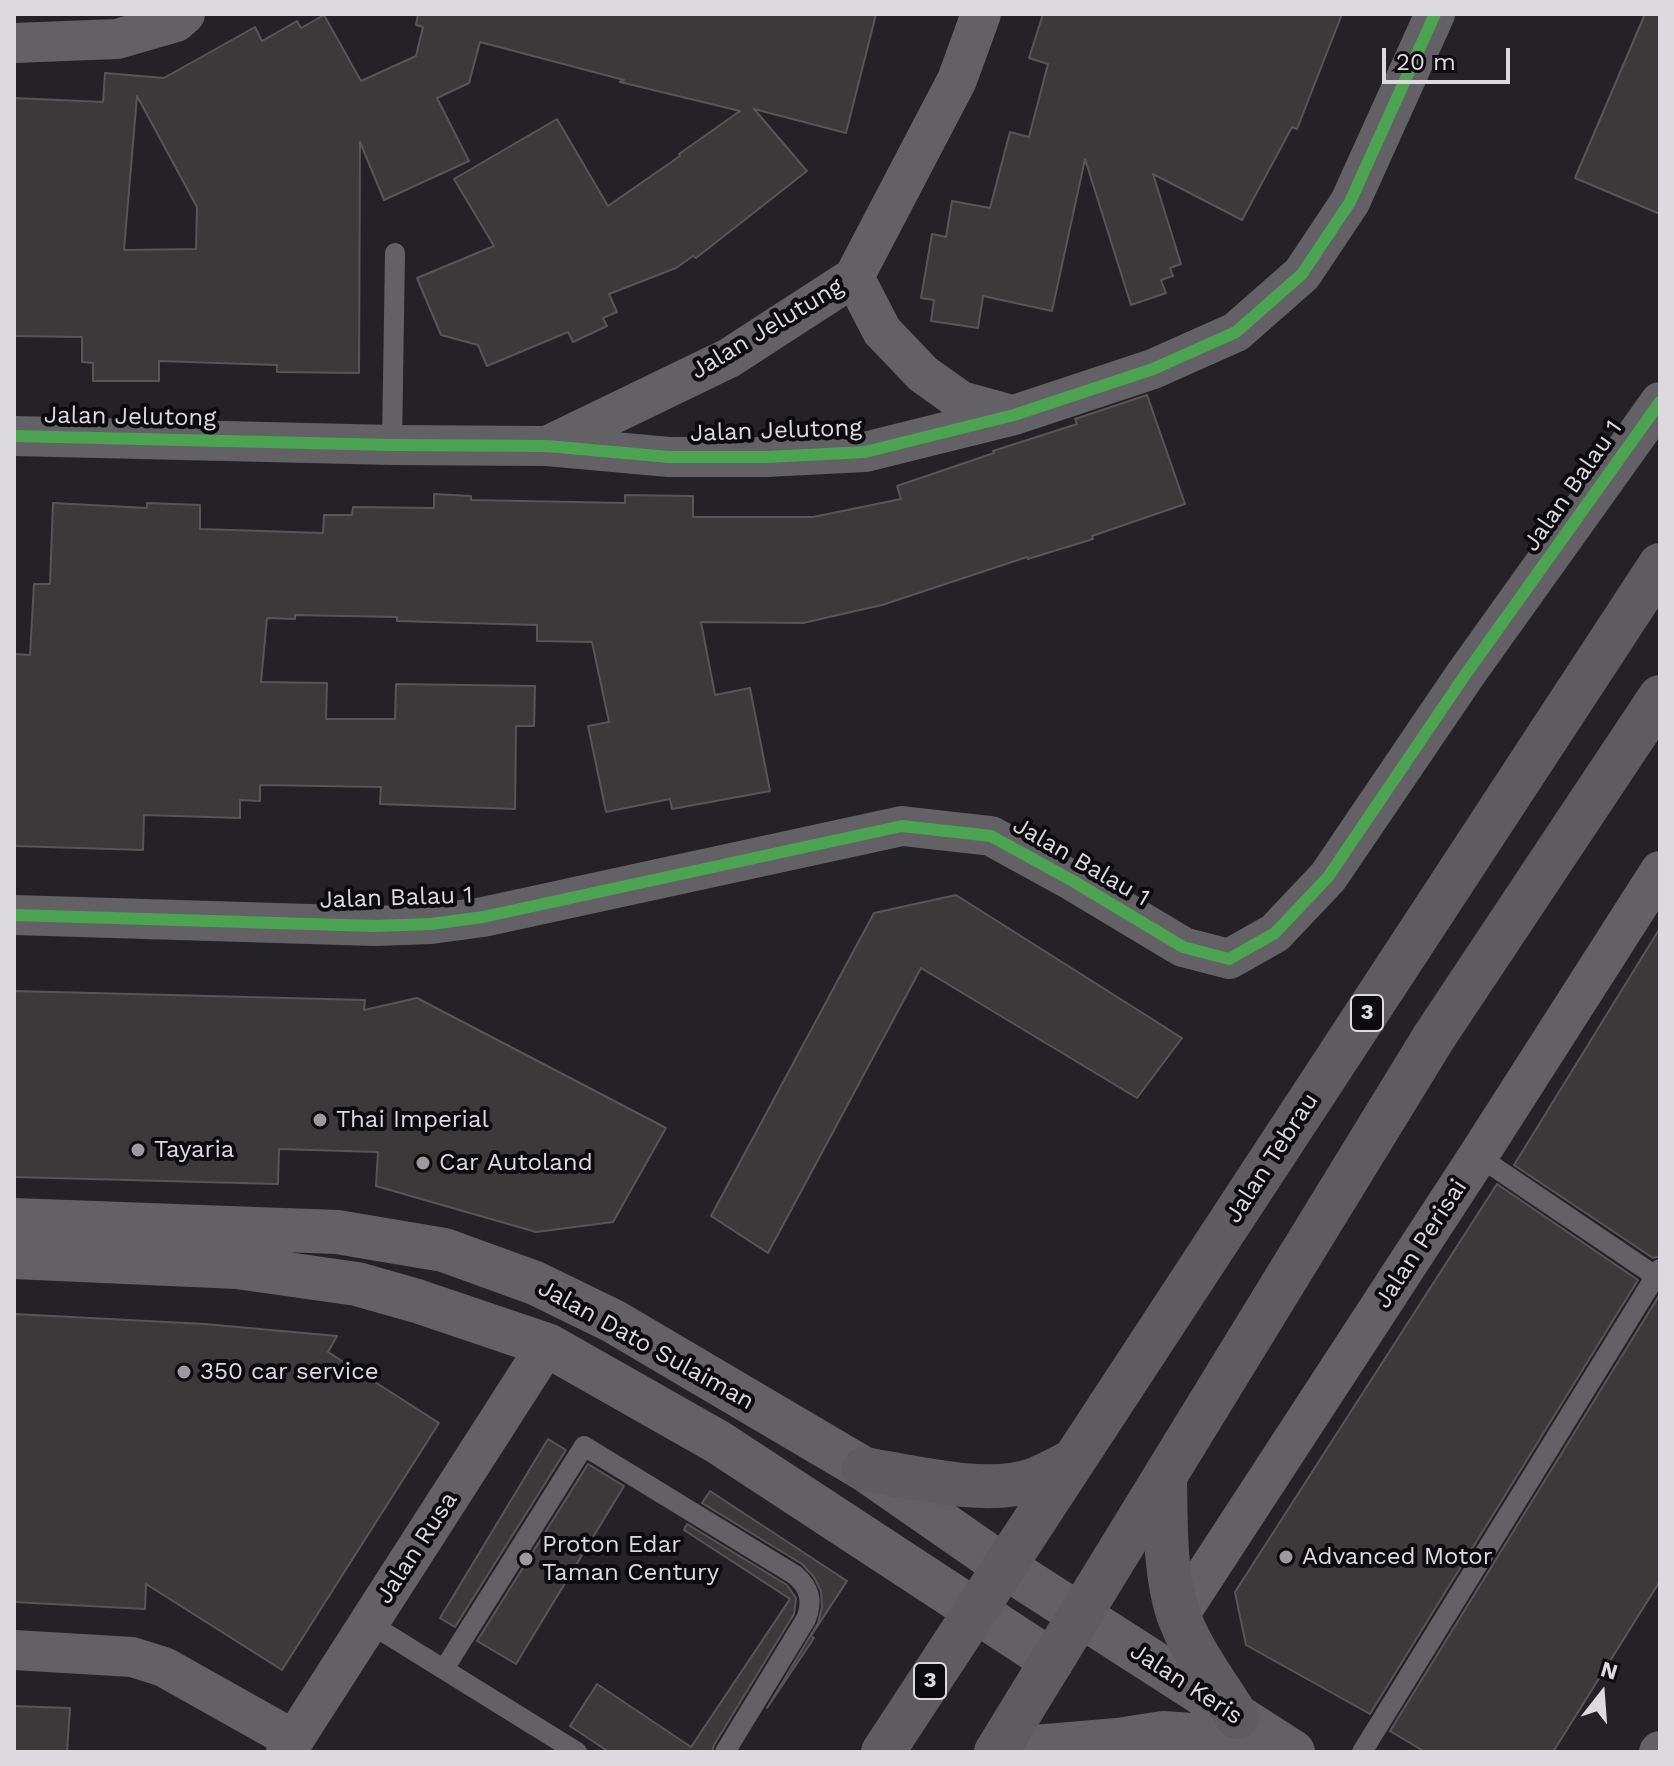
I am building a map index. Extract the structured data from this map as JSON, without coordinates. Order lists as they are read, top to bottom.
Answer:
{
  "streets": {
    "highway": ["3", "Jalan Tebrau"],
    "street": [
      "Jalan Jelutung",
      "Jalan Jelutong",
      "Jalan Balau 1",
      "Jalan Perisai",
      "Jalan Dato Sulaiman",
      "Jalan Rusa",
      "Jalan Keris"
    ]
  },
  "crossings": [
    ["Jalan Jelutung", "Jalan Jelutong"],
    ["Jalan Tebrau", "Jalan Dato Sulaiman"],
    ["Jalan Dato Sulaiman", "Jalan Rusa"],
    ["Jalan Dato Sulaiman", "Jalan Keris"]
  ],
  "places": [
    "Thai Imperial",
    "Tayaria",
    "Car Autoland",
    "350 car service",
    "Advanced Motor",
    "Proton Edar Taman Century"
  ],
  "scale_bar": "20 m",
  "north": "top"
}
